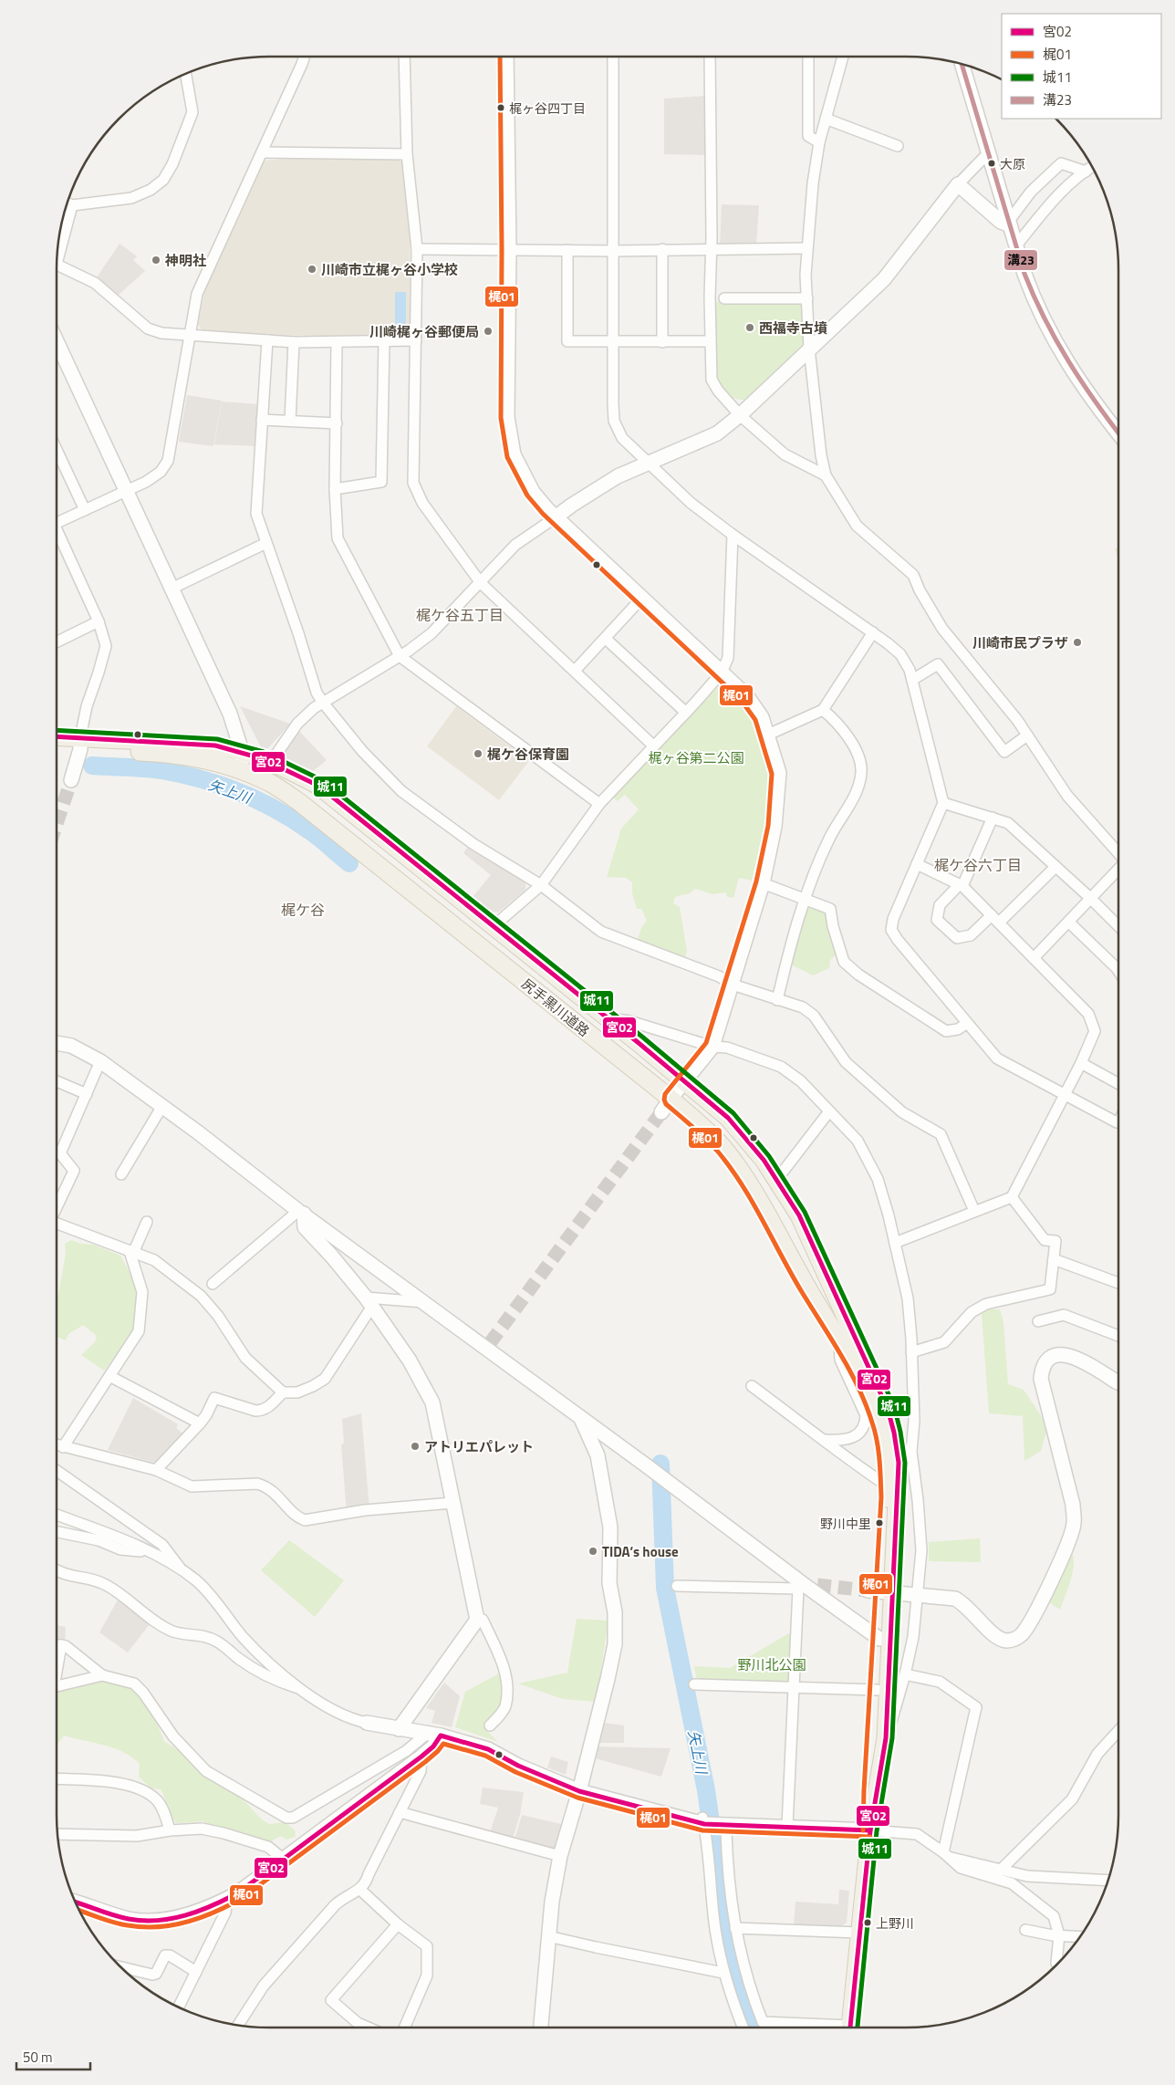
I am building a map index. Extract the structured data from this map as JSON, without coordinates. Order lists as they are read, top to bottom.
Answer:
{
  "streets": {
    "main road": ["尻手黒川道路"]
  },
  "districts": ["梶ケ谷五丁目", "梶ケ谷六丁目", "梶ケ谷"],
  "water": ["矢上川"],
  "parks": ["梶ヶ谷第二公園", "野川北公園"],
  "places": [
    "梶ヶ谷四丁目",
    "大原",
    "神明社",
    "川崎市立梶ヶ谷小学校",
    "西福寺古墳",
    "川崎梶ヶ谷郵便局",
    "川崎市民プラザ",
    "梶ケ谷保育園",
    "アトリエパレット",
    "野川中里",
    "TIDA‘s house",
    "上野川"
  ],
  "lines": [
    "transit line 梶01",
    "transit line 溝23",
    "transit line 城11",
    "transit line 宮02"
  ],
  "legend": [
    "宮02",
    "梶01",
    "城11",
    "溝23"
  ],
  "scale_bar": "50 m"
}
